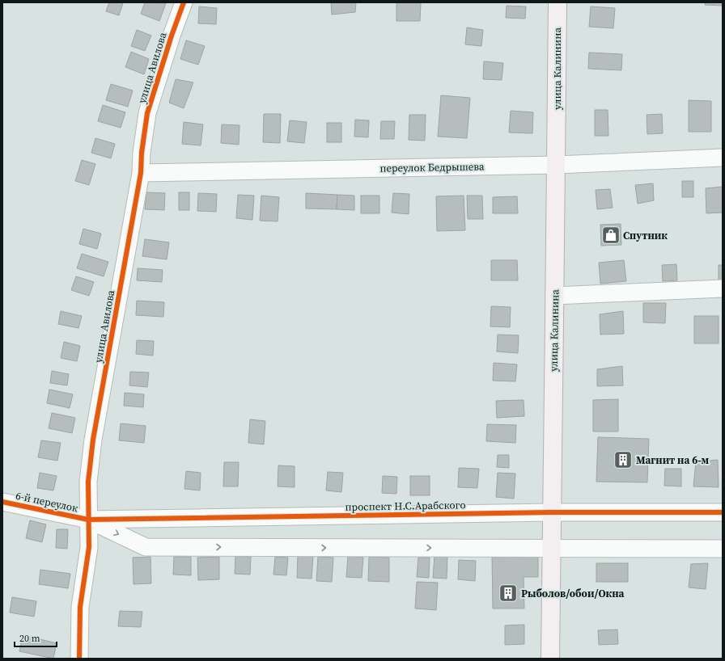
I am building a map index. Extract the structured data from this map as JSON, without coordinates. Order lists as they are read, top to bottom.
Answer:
{
  "streets": {
    "main road": ["улица Калинина"],
    "street": [
      "улица Авилова",
      "переулок Бедрышева",
      "6-й переулок",
      "проспект Н.С.Арабского"
    ]
  },
  "crossings": [
    ["улица Авилова", "переулок Бедрышева"],
    ["улица Авилова", "6-й переулок"],
    ["улица Авилова", "проспект Н.С.Арабского"],
    ["улица Калинина", "переулок Бедрышева"],
    ["улица Калинина", "проспект Н.С.Арабского"],
    ["6-й переулок", "проспект Н.С.Арабского"]
  ],
  "places": {
    "shop": ["Спутник"],
    "building": ["Магнит на 6-м", "Рыболов/обои/Окна"]
  },
  "scale_bar": "20 m"
}
